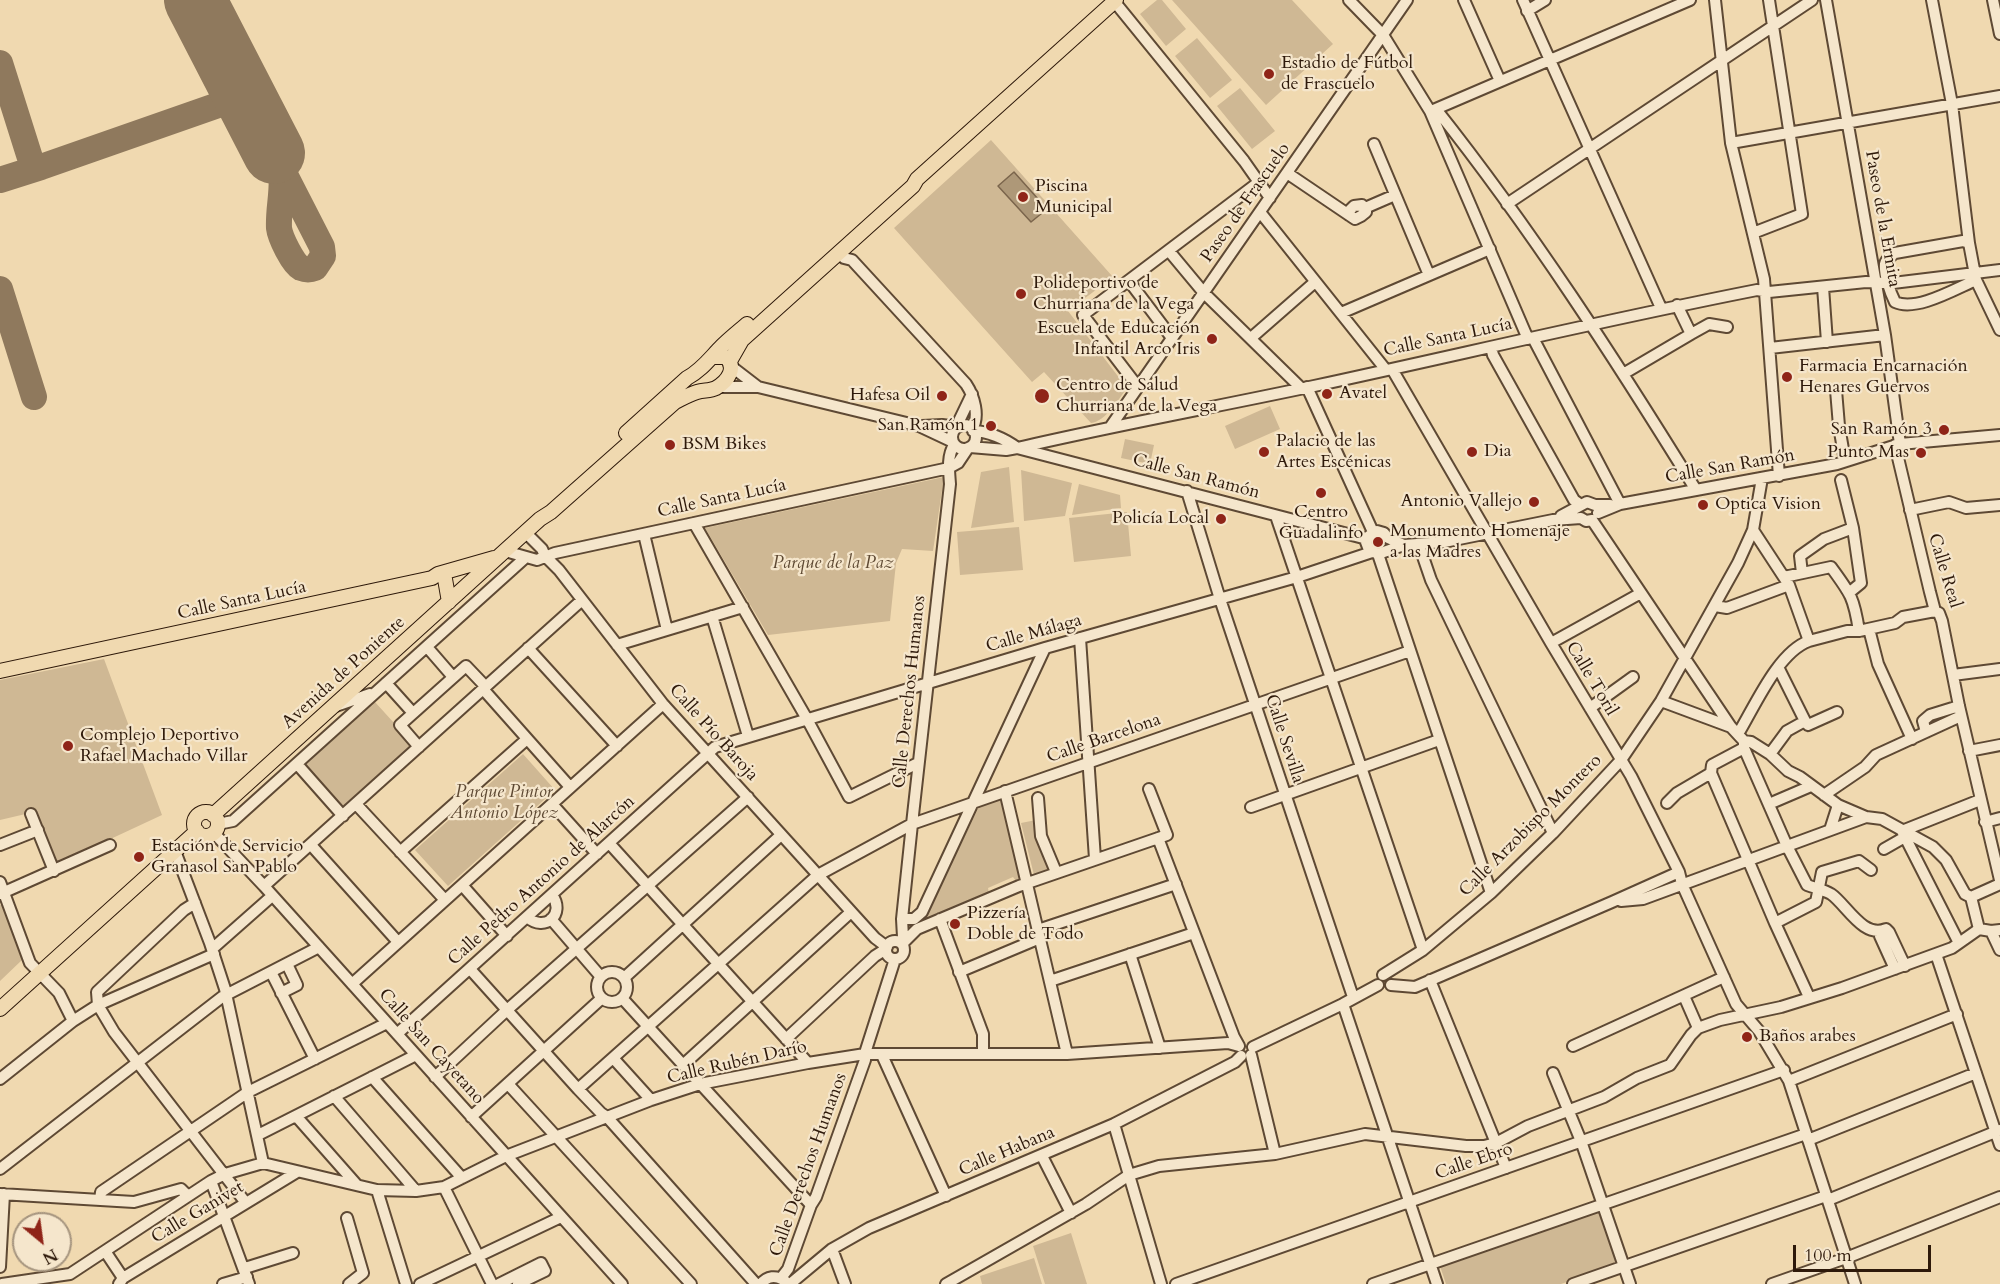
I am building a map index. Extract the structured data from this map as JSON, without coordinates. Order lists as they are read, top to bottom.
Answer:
{
  "streets": {
    "main road": ["Calle Santa Lucía", "Avenida de Poniente"],
    "street": [
      "Paseo de Frascuelo",
      "Paseo de la Ermita",
      "Calle San Ramón",
      "Calle Real",
      "Calle Málaga",
      "Calle Toril",
      "Calle Derechos Humanos",
      "Calle Pío Baroja",
      "Calle Barcelona",
      "Calle Sevilla",
      "Calle Arzobispo Montero",
      "Calle Pedro Antonio de Alarcón",
      "Calle San Cayetano",
      "Calle Rubén Darío",
      "Calle Habana",
      "Calle Ebro",
      "Calle Ganivet"
    ]
  },
  "crossings": [
    ["Paseo de Frascuelo", "Calle Santa Lucía"],
    ["Paseo de Frascuelo", "Calle Toril"],
    ["Paseo de la Ermita", "Calle Santa Lucía"],
    ["Paseo de la Ermita", "Calle San Ramón"],
    ["Paseo de la Ermita", "Calle Real"],
    ["Calle Santa Lucía", "Calle San Ramón"],
    ["Calle Santa Lucía", "Avenida de Poniente"],
    ["Calle Santa Lucía", "Calle Toril"],
    ["Calle Santa Lucía", "Calle Derechos Humanos"],
    ["Calle Santa Lucía", "Calle Pío Baroja"],
    ["Calle San Ramón", "Calle Real"],
    ["Calle San Ramón", "Calle Málaga"],
    ["Calle San Ramón", "Calle Toril"],
    ["Calle San Ramón", "Calle Derechos Humanos"],
    ["Calle San Ramón", "Calle Sevilla"],
    ["Calle San Ramón", "Calle Arzobispo Montero"],
    ["Calle Málaga", "Calle Derechos Humanos"],
    ["Calle Málaga", "Calle Pío Baroja"],
    ["Calle Málaga", "Calle Sevilla"],
    ["Calle Málaga", "Calle Pedro Antonio de Alarcón"],
    ["Avenida de Poniente", "Calle Pío Baroja"],
    ["Avenida de Poniente", "Calle San Cayetano"],
    ["Calle Toril", "Calle Arzobispo Montero"],
    ["Calle Toril", "Calle Ebro"],
    ["Calle Derechos Humanos", "Calle Pío Baroja"],
    ["Calle Derechos Humanos", "Calle Barcelona"],
    ["Calle Derechos Humanos", "Calle Rubén Darío"],
    ["Calle Derechos Humanos", "Calle Habana"],
    ["Calle Pío Baroja", "Calle Barcelona"],
    ["Calle Pío Baroja", "Calle Pedro Antonio de Alarcón"],
    ["Calle Barcelona", "Calle Sevilla"],
    ["Calle Sevilla", "Calle Habana"],
    ["Calle Arzobispo Montero", "Calle Habana"],
    ["Calle Pedro Antonio de Alarcón", "Calle San Cayetano"],
    ["Calle San Cayetano", "Calle Rubén Darío"],
    ["Calle Rubén Darío", "Calle Habana"],
    ["Calle Rubén Darío", "Calle Ganivet"]
  ],
  "parks": ["Parque de la Paz", "Parque Pintor Antonio López"],
  "places": [
    "Estadio de Fútbol de Frascuelo",
    "Piscina Municipal",
    "Polideportivo de Churriana de la Vega",
    "Escuela de Educación Infantil Arco Iris",
    "Farmacia Encarnación Henares Guervos",
    "Avatel",
    "Hafesa Oil",
    "Centro de Salud Churriana de la Vega",
    "San Ramón 1",
    "San Ramón 3",
    "BSM Bikes",
    "Palacio de las Artes Escénicas",
    "Dia",
    "Punto Mas",
    "Centro Guadalinfo",
    "Antonio Vallejo",
    "Optica Vision",
    "Policía Local",
    "Monumento Homenaje a las Madres",
    "Complejo Deportivo Rafael Machado Villar",
    "Estación de Servicio Granasol San Pablo",
    "Pizzería Doble de Todo",
    "Baños arabes"
  ],
  "scale_bar": "100 m",
  "north": "bottom right"
}
